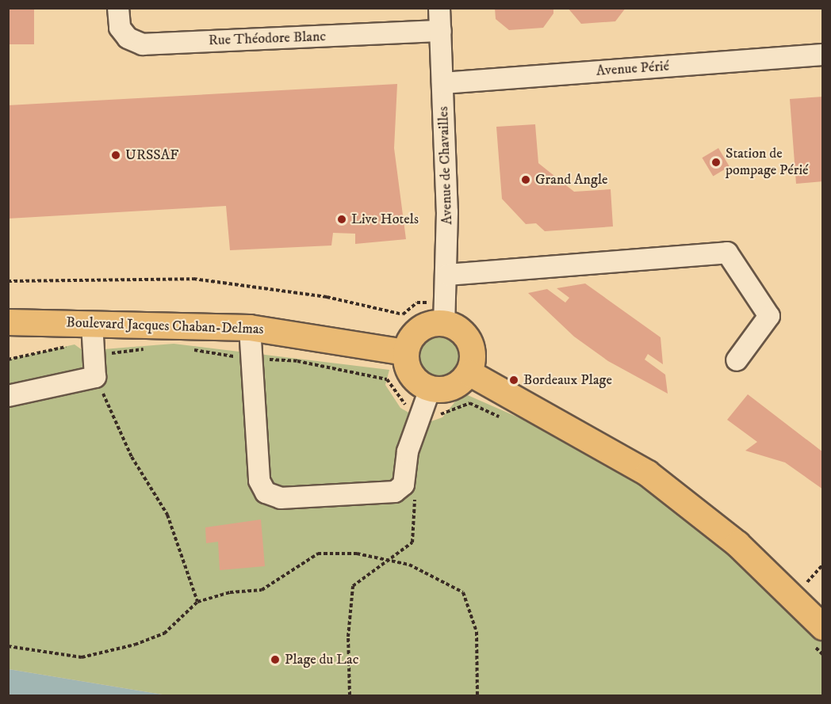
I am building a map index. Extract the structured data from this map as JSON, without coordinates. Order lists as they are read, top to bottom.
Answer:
{
  "streets": {
    "main road": ["Boulevard Jacques Chaban-Delmas"],
    "street": ["Rue Théodore Blanc", "Avenue Périé", "Avenue de Chavailles"]
  },
  "crossings": [
    ["Rue Théodore Blanc", "Avenue de Chavailles"],
    ["Avenue Périé", "Avenue de Chavailles"],
    ["Avenue de Chavailles", "Boulevard Jacques Chaban-Delmas"]
  ],
  "places": [
    "URSSAF",
    "Station de pompage Périé",
    "Grand Angle",
    "Live Hotels",
    "Bordeaux Plage",
    "Plage du Lac"
  ]
}
